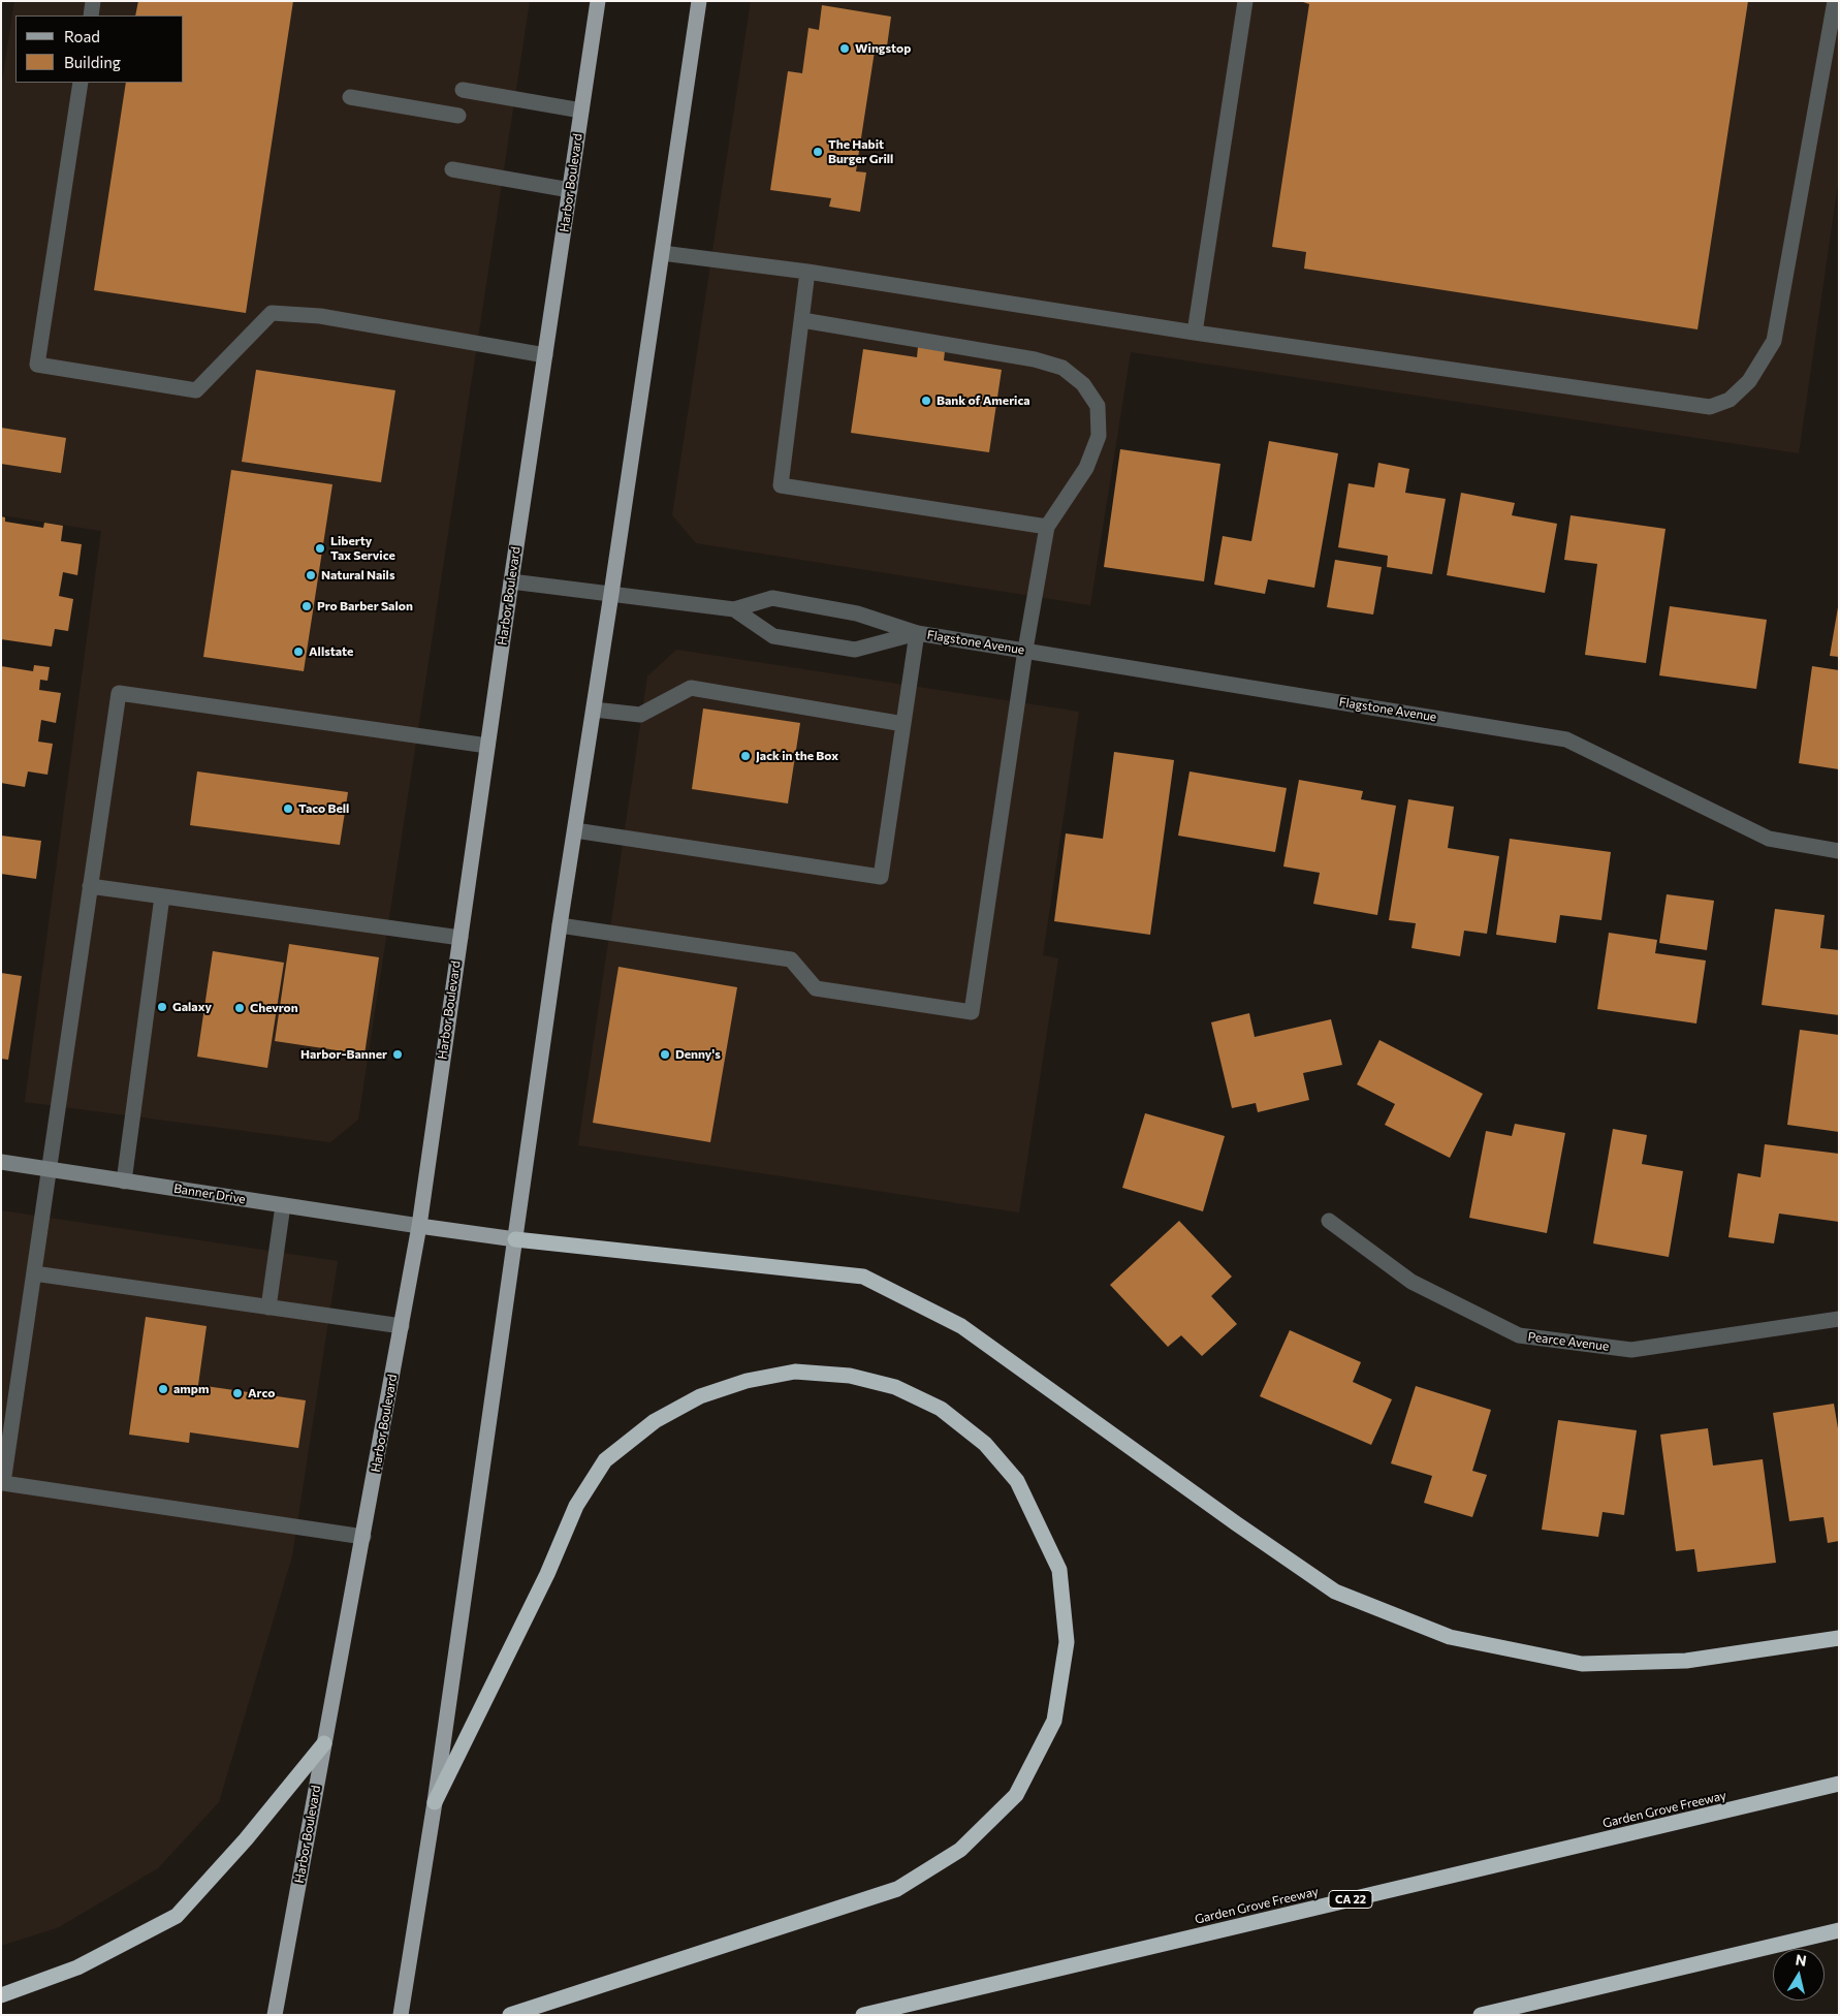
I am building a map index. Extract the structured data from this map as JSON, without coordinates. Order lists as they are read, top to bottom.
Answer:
{
  "streets": {
    "highway": ["Garden Grove Freeway", "CA 22"],
    "main road": ["Harbor Boulevard"],
    "street": ["Flagstone Avenue", "Banner Drive", "Pearce Avenue"]
  },
  "crossings": [
    ["Harbor Boulevard", "Flagstone Avenue"],
    ["Harbor Boulevard", "Banner Drive"]
  ],
  "places": [
    "Wingstop",
    "The Habit Burger Grill",
    "Bank of America",
    "Liberty Tax Service",
    "Natural Nails",
    "Pro Barber Salon",
    "Allstate",
    "Jack in the Box",
    "Taco Bell",
    "Galaxy",
    "Chevron",
    "Harbor-Banner",
    "Denny's",
    "ampm",
    "Arco"
  ],
  "legend": ["Road", "Building"],
  "north": "top"
}
